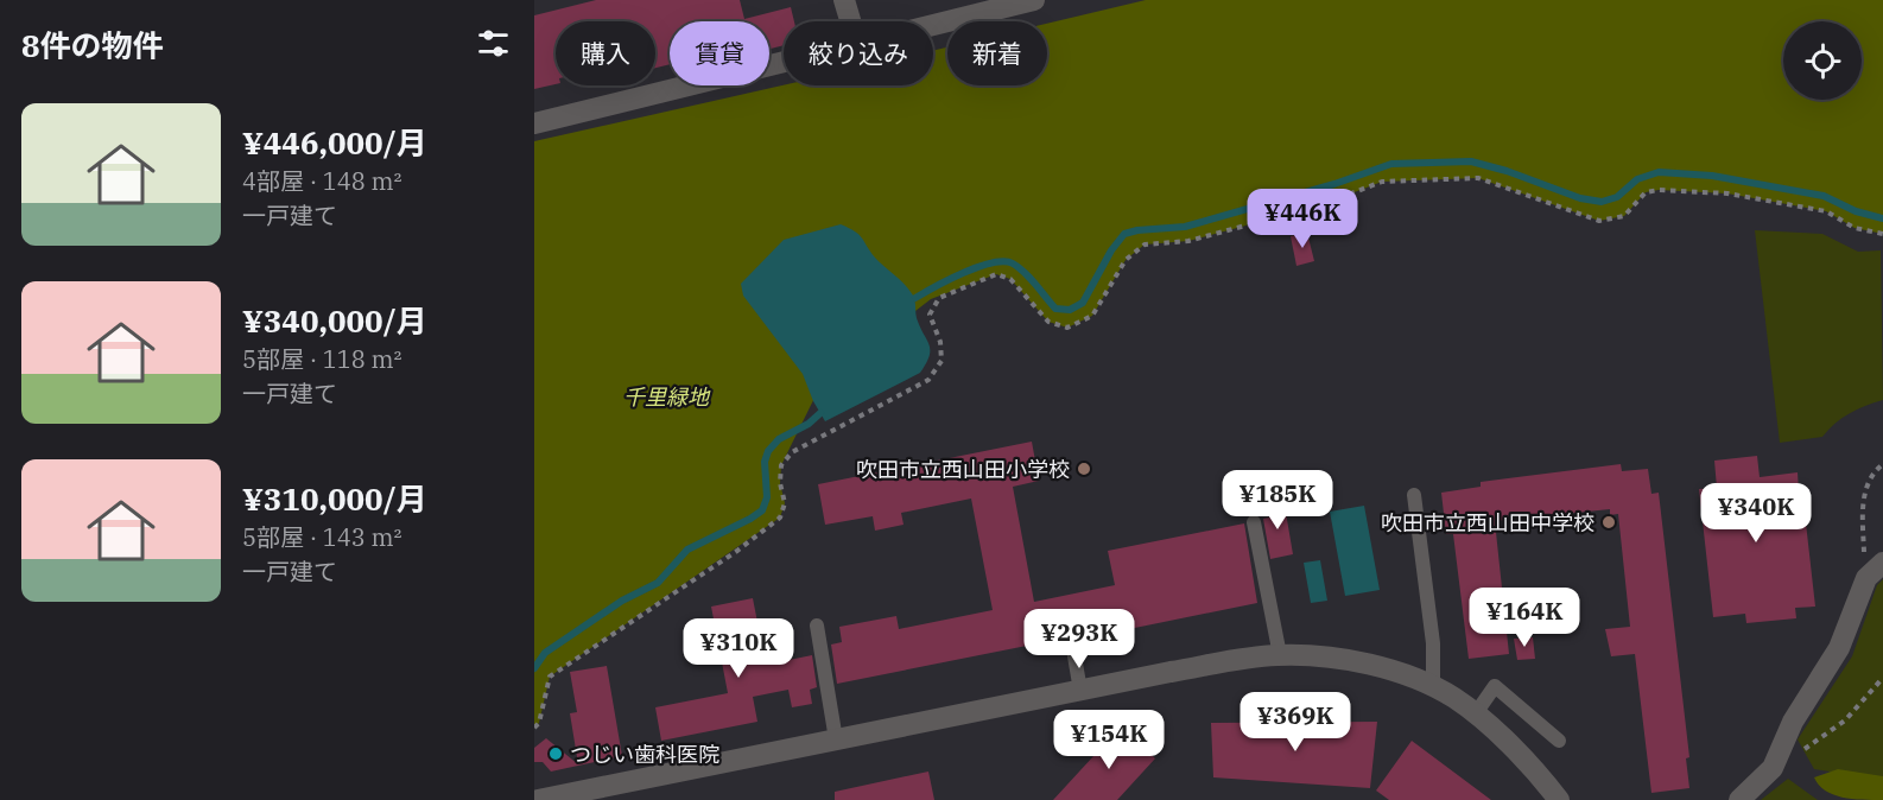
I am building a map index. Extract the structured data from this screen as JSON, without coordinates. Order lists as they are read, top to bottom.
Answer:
{
  "parks": ["千里緑地"],
  "places": ["吹田市立西山田小学校", "吹田市立西山田中学校", "つじい歯科医院"],
  "page": {
    "heading": "8件の物件",
    "chip": [
      "購入",
      "賃貸",
      "絞り込み",
      "新着"
    ],
    "list": [
      {
        "name": "¥446,000/月",
        "note": "4部屋 · 148 m² · 一戸建て"
      },
      {
        "name": "¥340,000/月",
        "note": "5部屋 · 118 m² · 一戸建て"
      },
      {
        "name": "¥310,000/月",
        "note": "5部屋 · 143 m² · 一戸建て"
      }
    ],
    "price": [
      "¥446K",
      "¥185K",
      "¥340K",
      "¥164K",
      "¥293K",
      "¥310K",
      "¥369K",
      "¥154K"
    ]
  }
}
